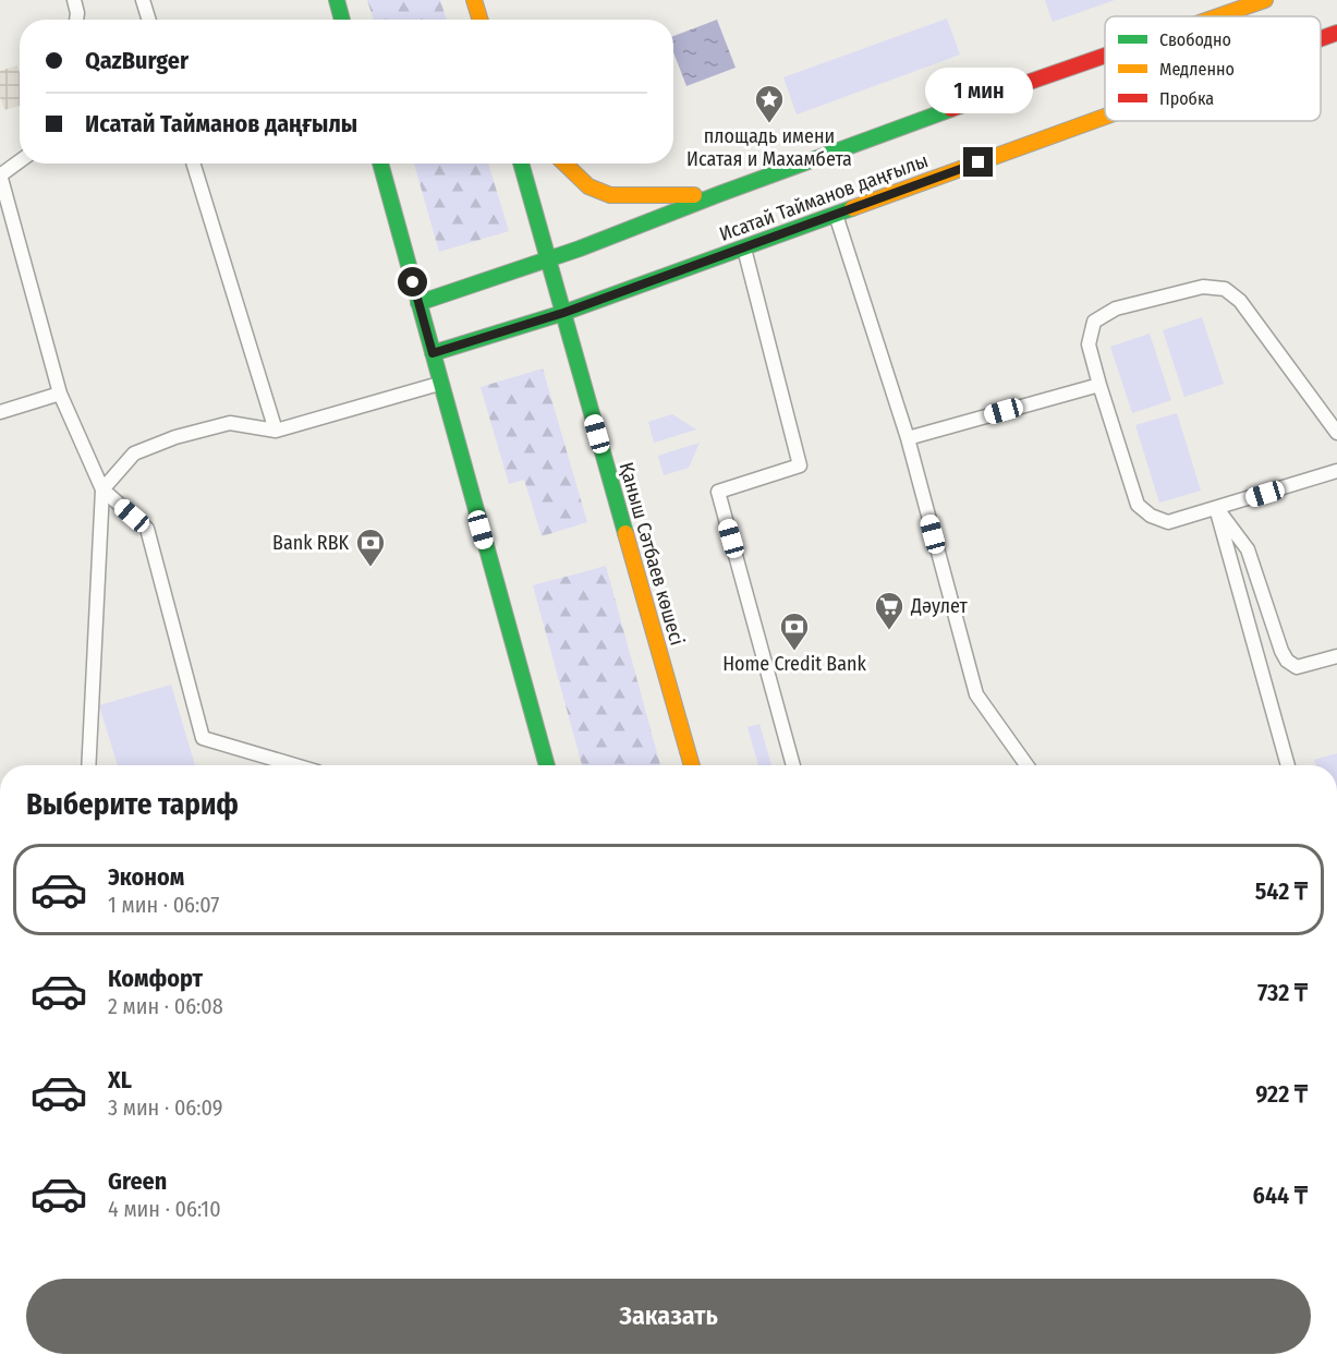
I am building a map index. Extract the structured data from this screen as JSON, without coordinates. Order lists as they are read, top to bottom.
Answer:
{
  "streets": {
    "main road": ["Исатай Тайманов даңғылы", "Қаныш Сәтбаев көшесі"]
  },
  "crossings": [
    ["Исатай Тайманов даңғылы", "Қаныш Сәтбаев көшесі"]
  ],
  "places": {
    "place": ["площадь имени Исатая и Махамбета"],
    "bank": ["Bank RBK", "Home Credit Bank"],
    "supermarket": ["Дәулет"]
  },
  "legend": ["Свободно", "Медленно", "Пробка"],
  "page": {
    "banner": ["QazBurger", "Исатай Тайманов даңғылы"],
    "bubble": "1 мин",
    "heading": "Выберите тариф",
    "list": [
      {
        "name": "Эконом",
        "note": "1 мин · 06:07",
        "value": "542 ₸"
      },
      {
        "name": "Комфорт",
        "note": "2 мин · 06:08",
        "value": "732 ₸"
      },
      {
        "name": "XL",
        "note": "3 мин · 06:09",
        "value": "922 ₸"
      },
      {
        "name": "Green",
        "note": "4 мин · 06:10",
        "value": "644 ₸"
      }
    ],
    "buttons": "Заказать"
  }
}
